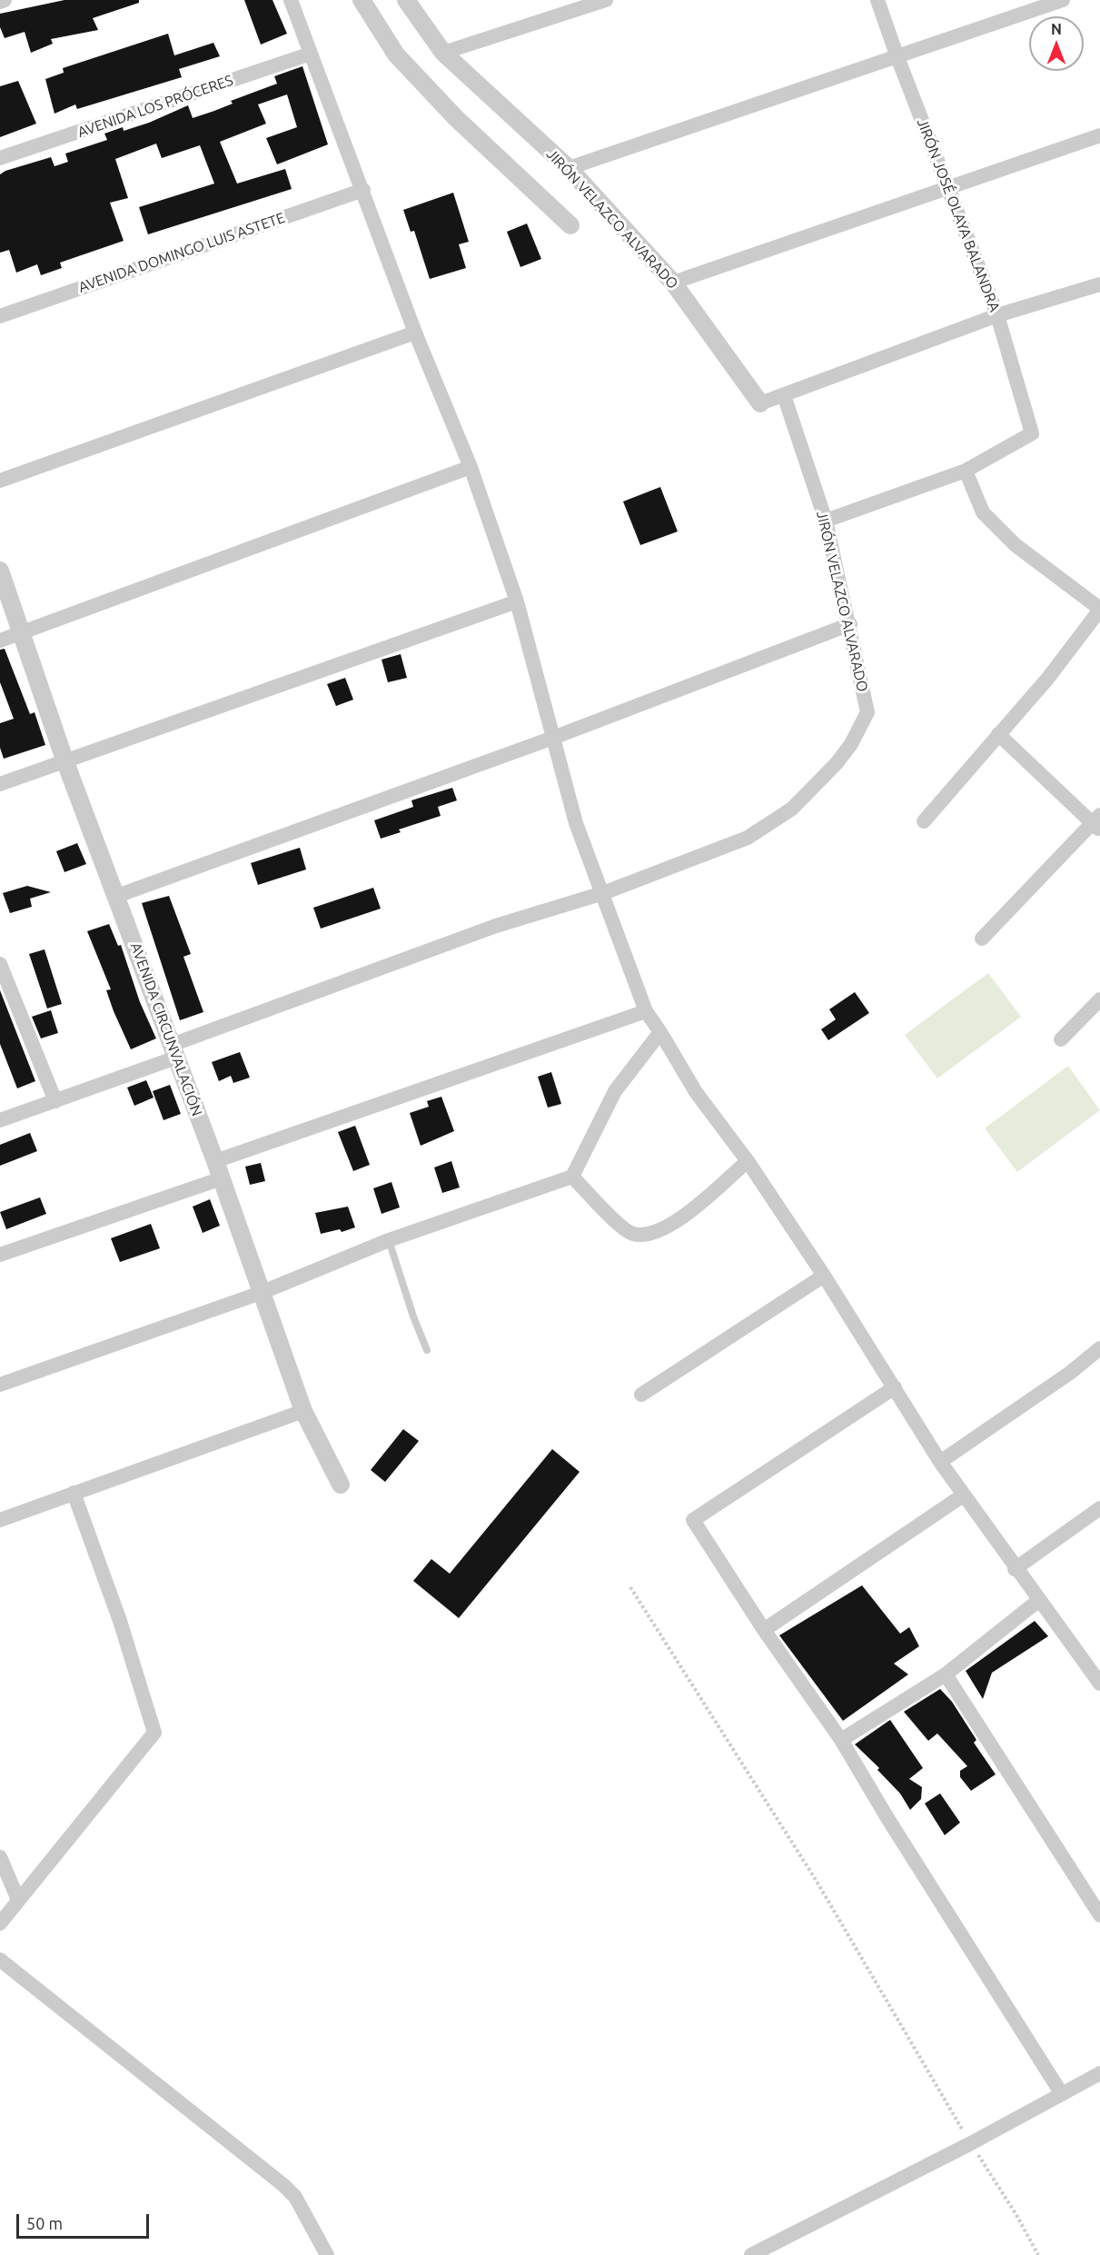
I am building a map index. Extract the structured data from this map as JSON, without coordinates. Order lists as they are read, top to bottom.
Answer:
{
  "streets": {
    "street": [
      "AVENIDA LOS PRÓCERES",
      "JIRÓN JOSÉ OLAYA BALANDRA",
      "JIRÓN VELAZCO ALVARADO",
      "AVENIDA DOMINGO LUIS ASTETE",
      "AVENIDA CIRCUNVALACIÓN"
    ]
  },
  "crossings": [
    ["JIRÓN VELAZCO ALVARADO", "AVENIDA CIRCUNVALACIÓN"]
  ],
  "scale_bar": "50 m",
  "north": "top"
}
